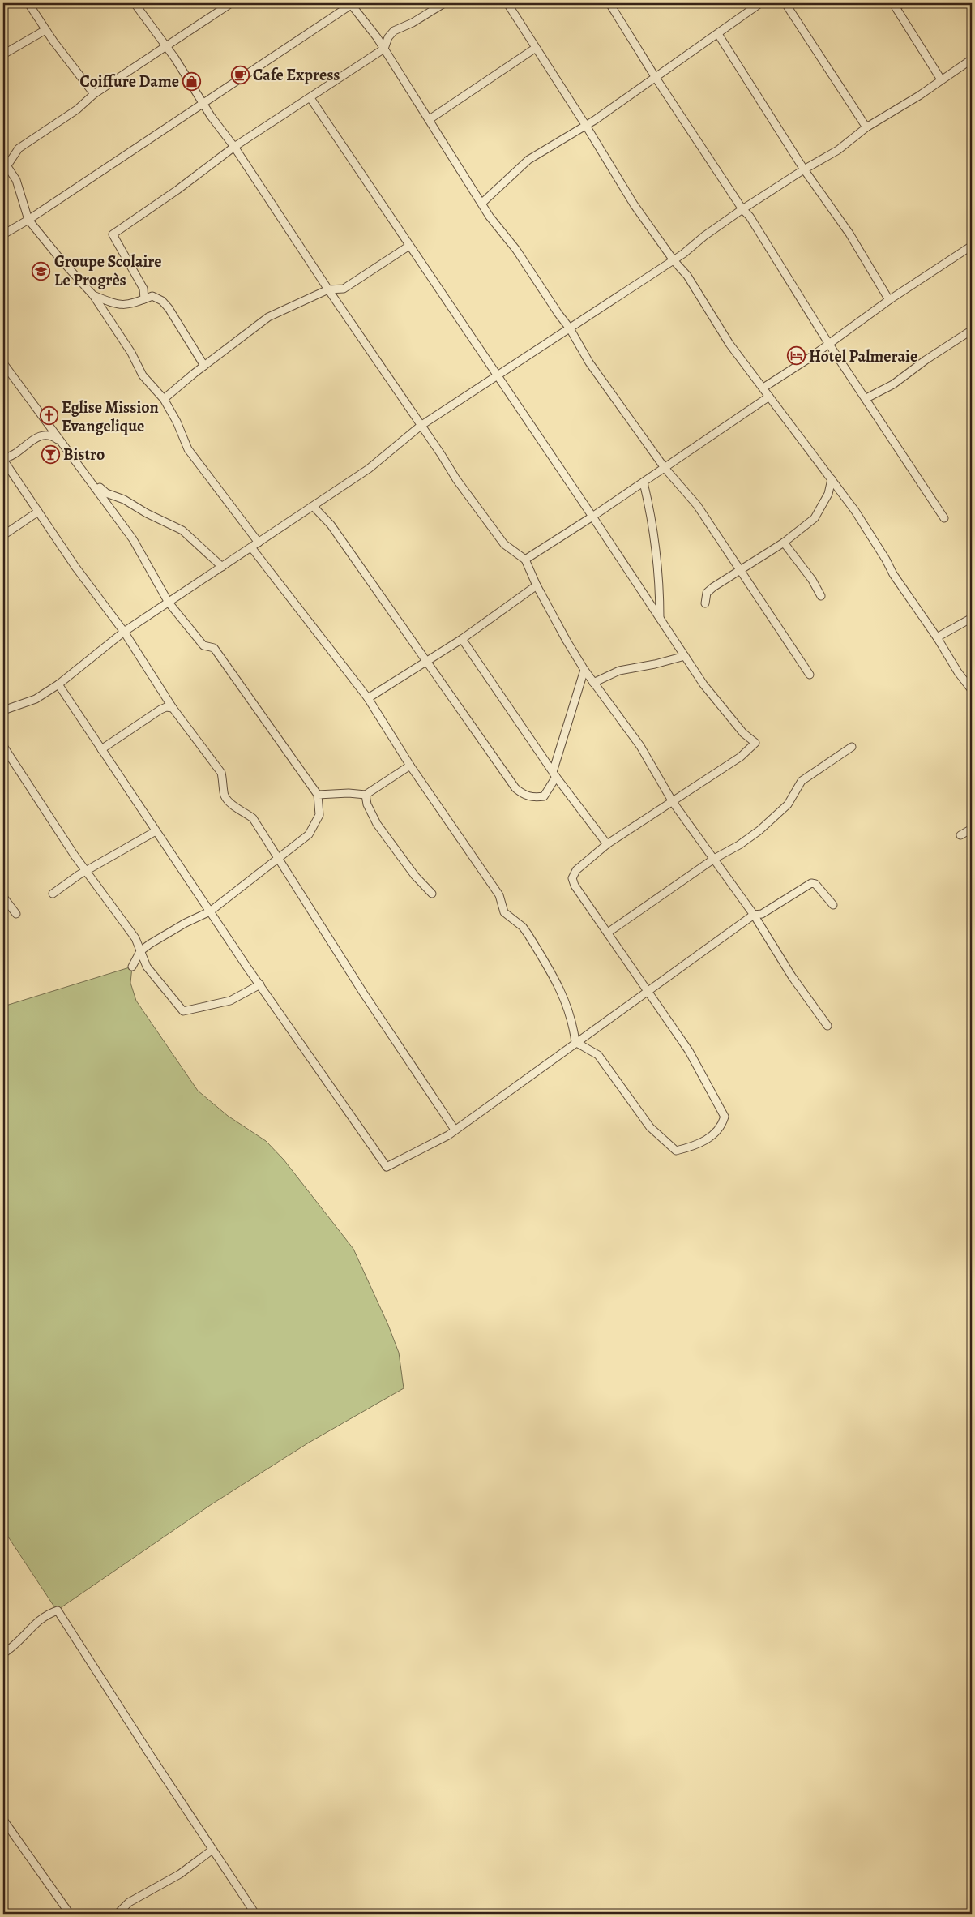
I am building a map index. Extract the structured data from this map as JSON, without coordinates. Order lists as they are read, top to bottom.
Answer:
{
  "places": {
    "cafe": ["Cafe Express"],
    "shop": ["Coiffure Dame"],
    "school or university": ["Groupe Scolaire Le Progrès"],
    "hotel": ["Hotel Palmeraie"],
    "church": ["Eglise Mission Evangelique"],
    "bar": ["Bistro"]
  }
}
